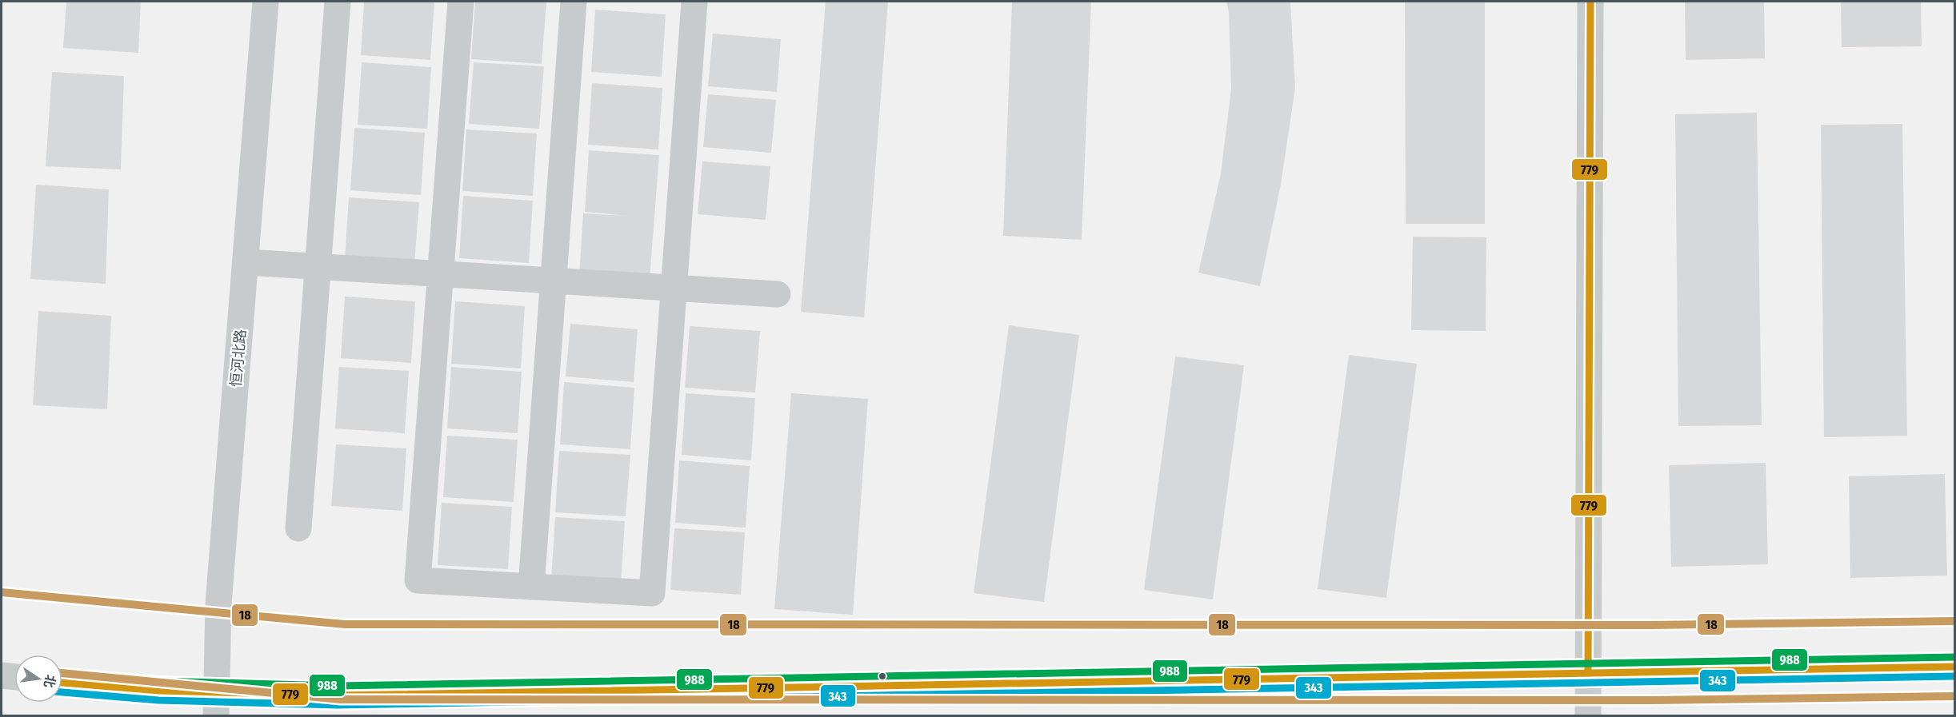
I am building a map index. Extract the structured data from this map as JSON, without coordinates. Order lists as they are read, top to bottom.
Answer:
{
  "streets": {
    "street": ["恒河北路"]
  },
  "lines": [
    "transit line 779",
    "transit line 18",
    "transit line 988",
    "transit line 343"
  ],
  "north": "right"
}
